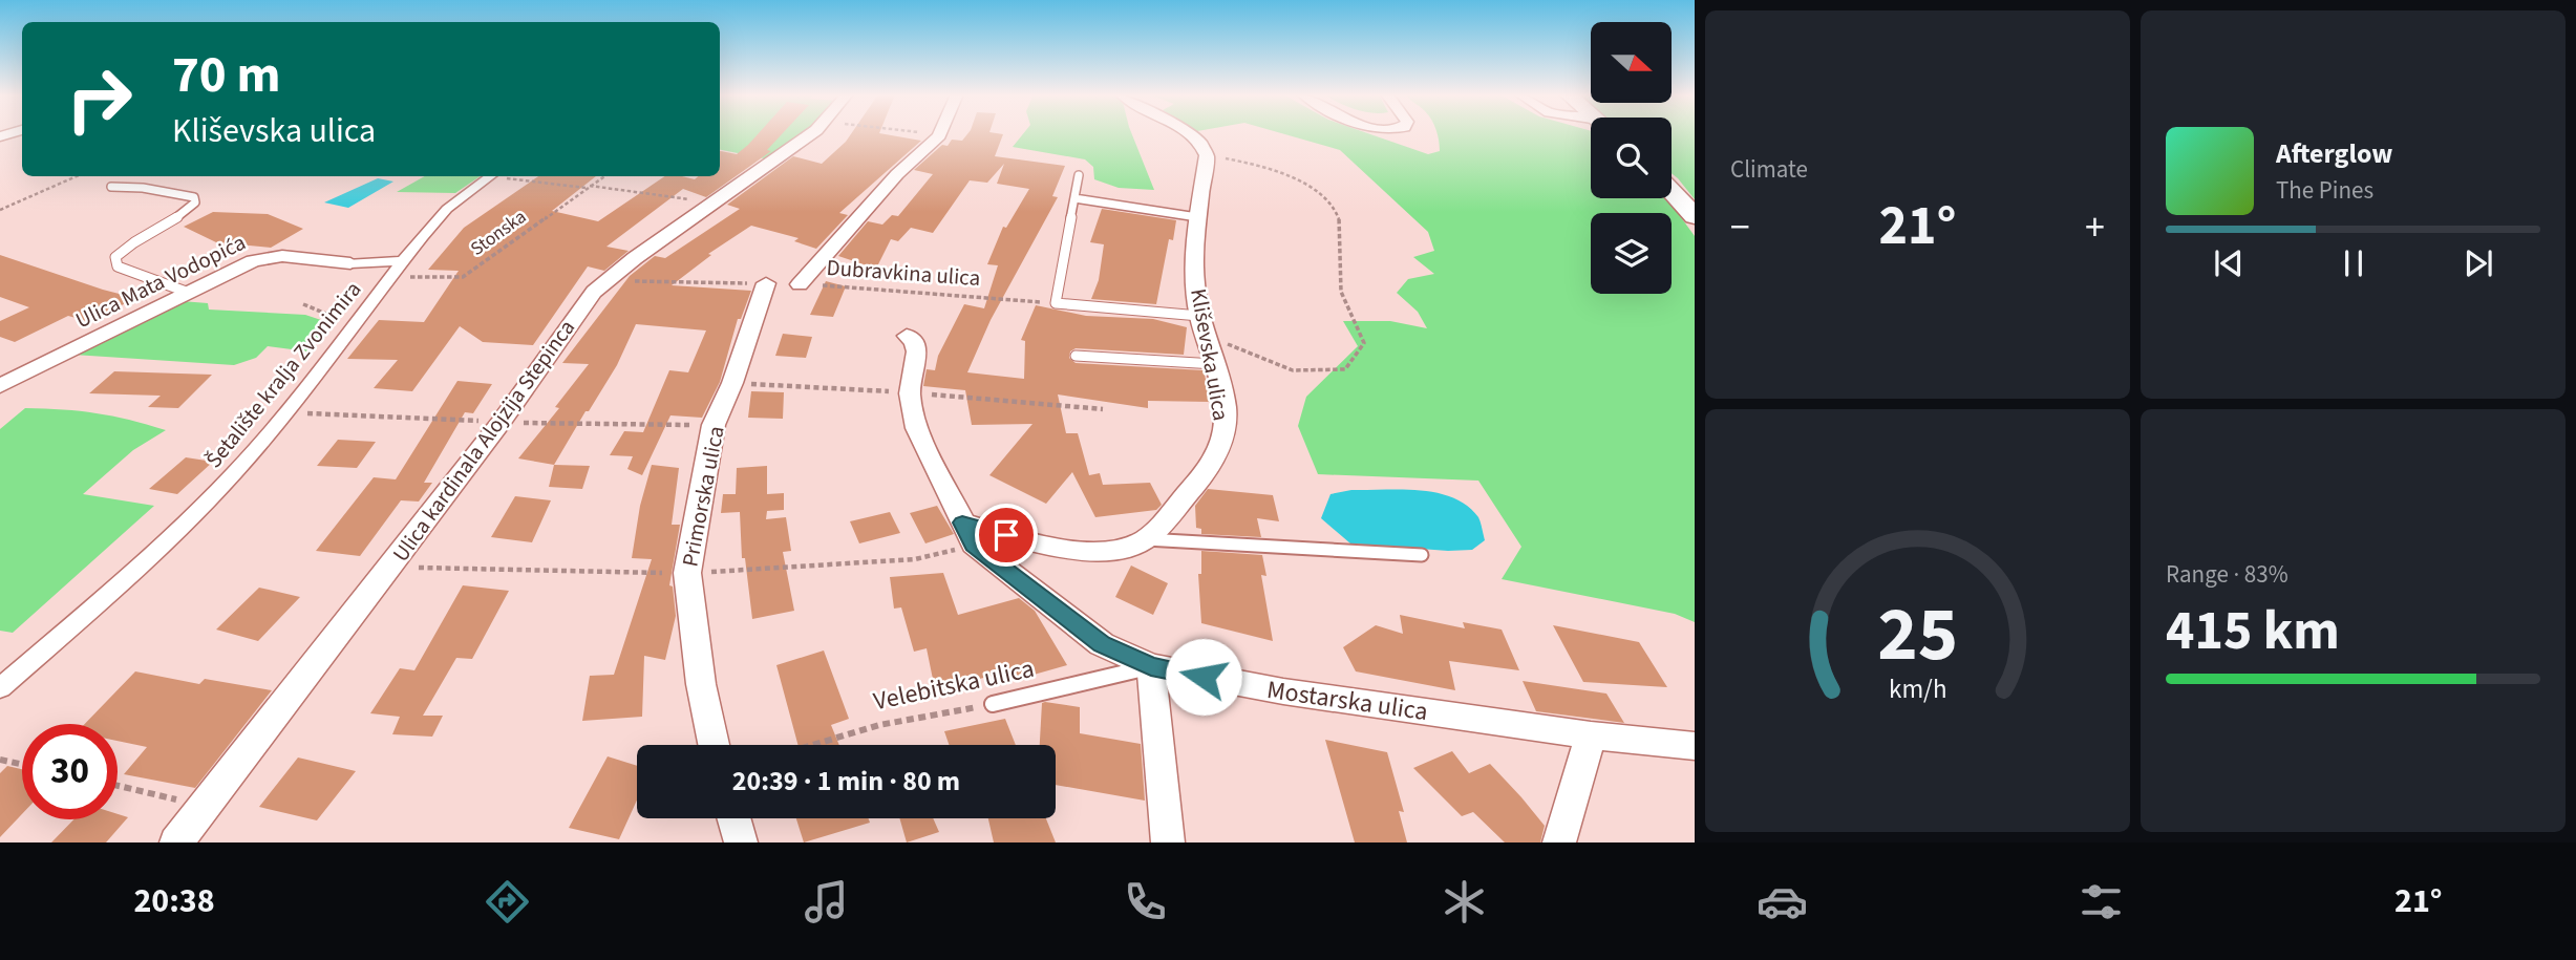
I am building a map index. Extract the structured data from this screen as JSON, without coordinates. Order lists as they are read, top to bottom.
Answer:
{
  "streets": {
    "street": [
      "Ulica Mata Vodopića",
      "Kliševska ulica",
      "Šetalište kralja Zvonimira",
      "Ulica kardinala Alojzija Stepinca",
      "Primorska ulica",
      "Mostarska ulica"
    ],
    "lane": ["Velebitska ulica"],
    "path": ["Stonska", "Dubravkina ulica"]
  },
  "crossings": [
    ["Stonska", "Šetalište kralja Zvonimira"],
    ["Kliševska ulica", "Mostarska ulica"],
    ["Velebitska ulica", "Mostarska ulica"]
  ],
  "north": "right",
  "page": {
    "tile": [
      "Climate",
      ["Range · 83%", "415 km"]
    ],
    "turn": ["70 m", "Kliševska ulica"],
    "song": ["Afterglow", "The Pines"],
    "heat": ["−", "21°", "+"],
    "limit": "30",
    "trip": "20:39 · 1 min · 80 m",
    "tabs": ["20:38", "21°"],
    "gauge": ["25", "km/h"]
  }
}
